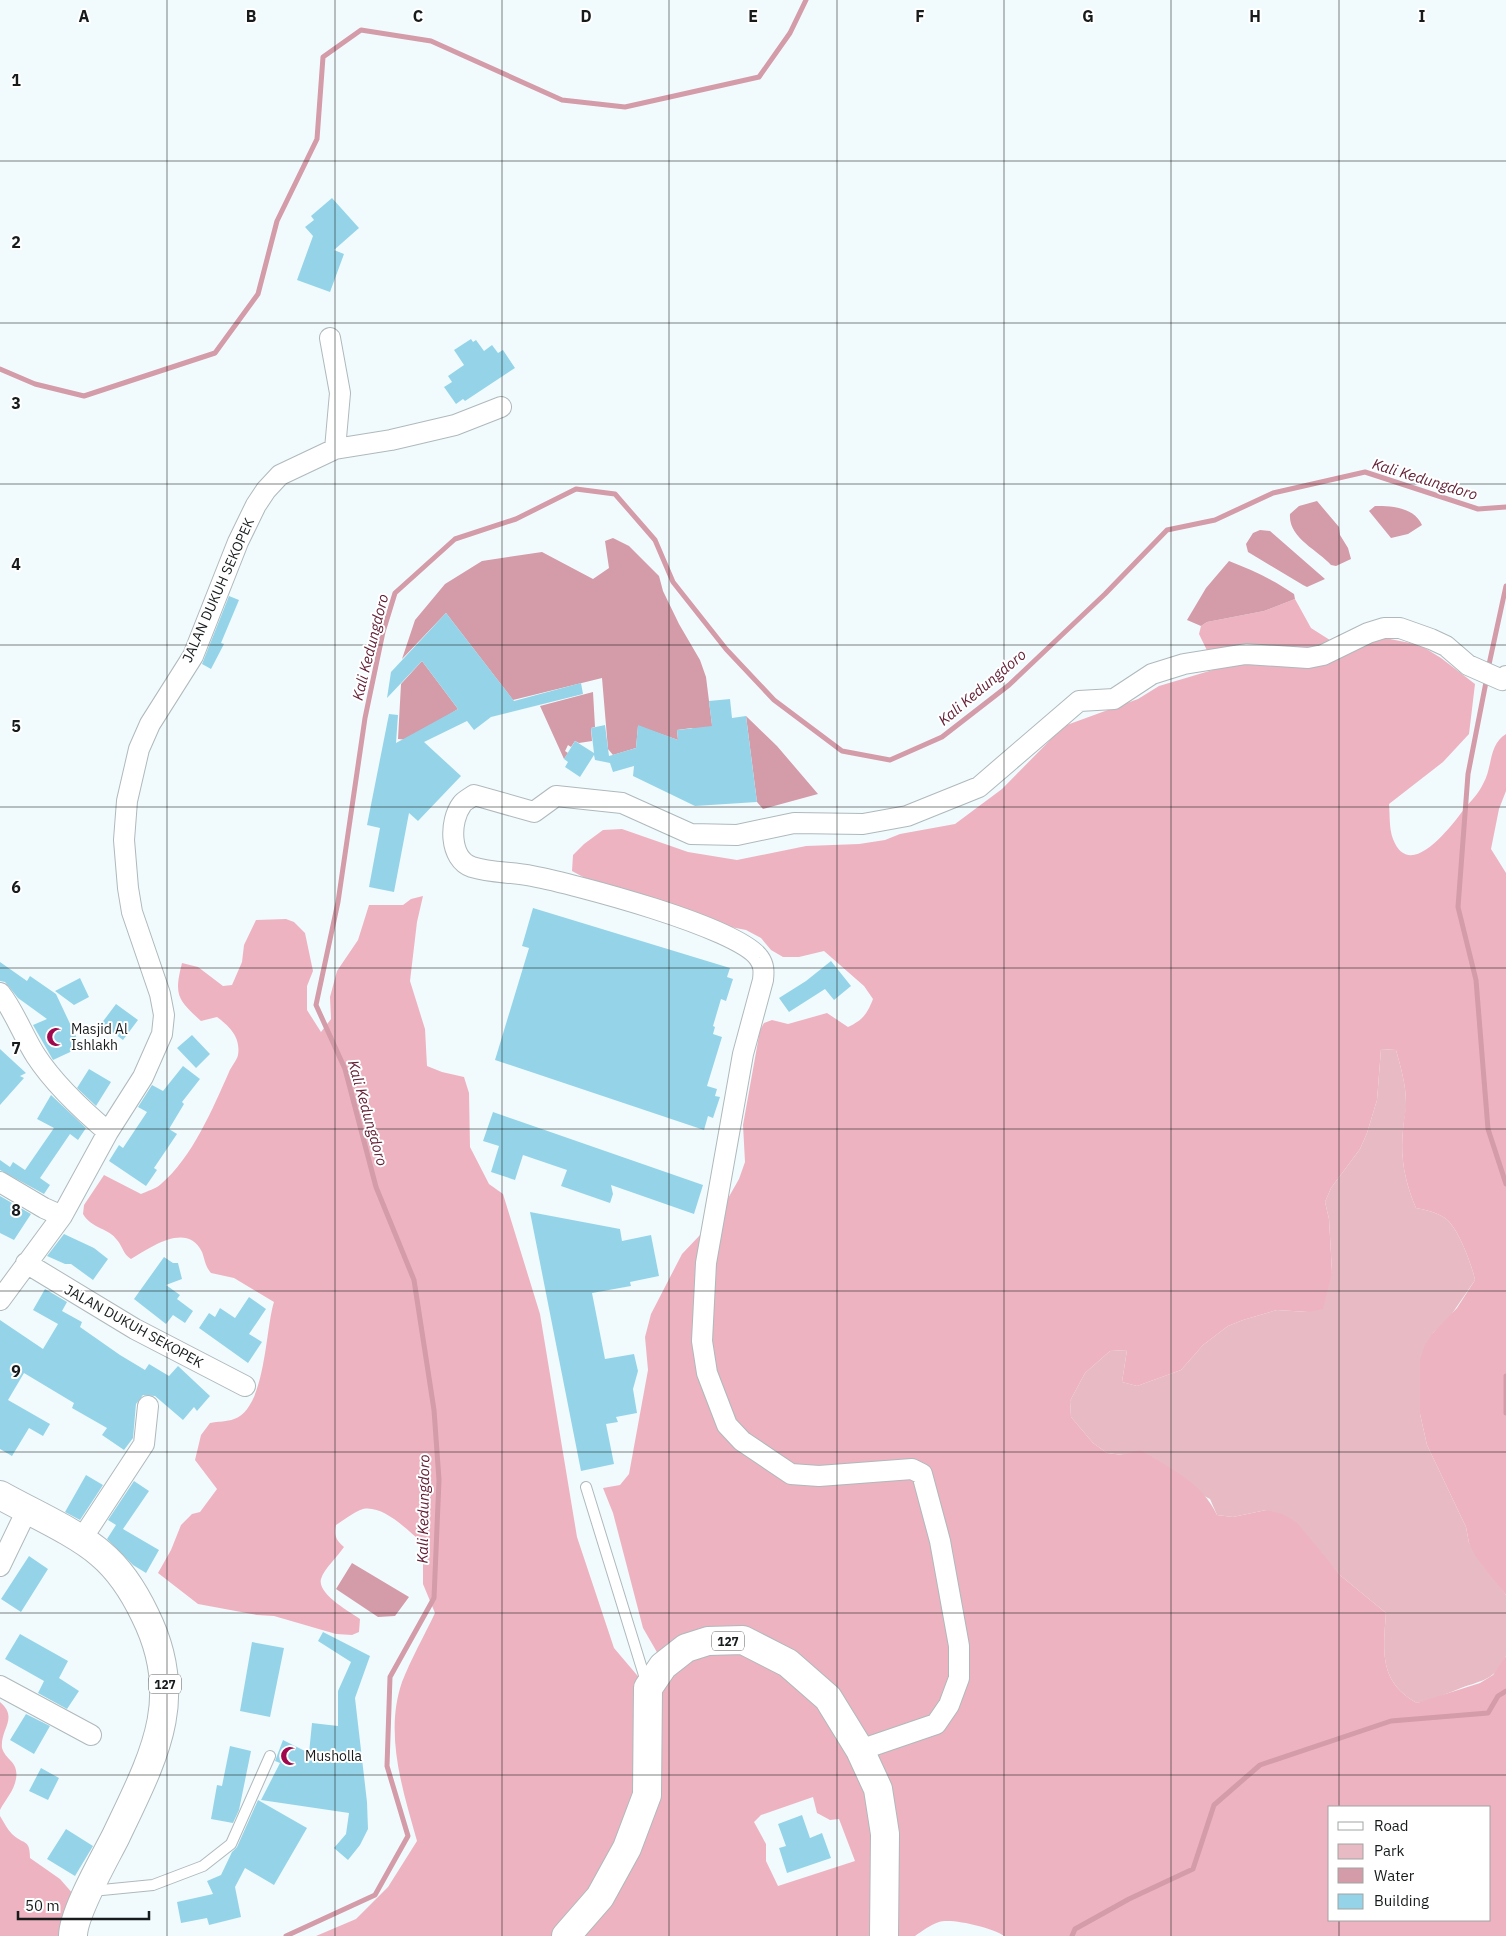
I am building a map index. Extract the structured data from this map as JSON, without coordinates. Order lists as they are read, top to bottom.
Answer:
{
  "streets": {
    "main road": ["127"],
    "street": ["JALAN DUKUH SEKOPEK"]
  },
  "water": ["Kali Kedungdoro"],
  "places": {
    "mosque": ["Masjid Al Ishlakh", "Musholla"]
  },
  "legend": [
    "Road",
    "Park",
    "Water",
    "Building"
  ],
  "scale_bar": "50 m",
  "grid": {
    "columns": [
      "A",
      "B",
      "C",
      "D",
      "E",
      "F",
      "G",
      "H",
      "I"
    ],
    "rows": [
      "1",
      "2",
      "3",
      "4",
      "5",
      "6",
      "7",
      "8",
      "9"
    ]
  }
}
